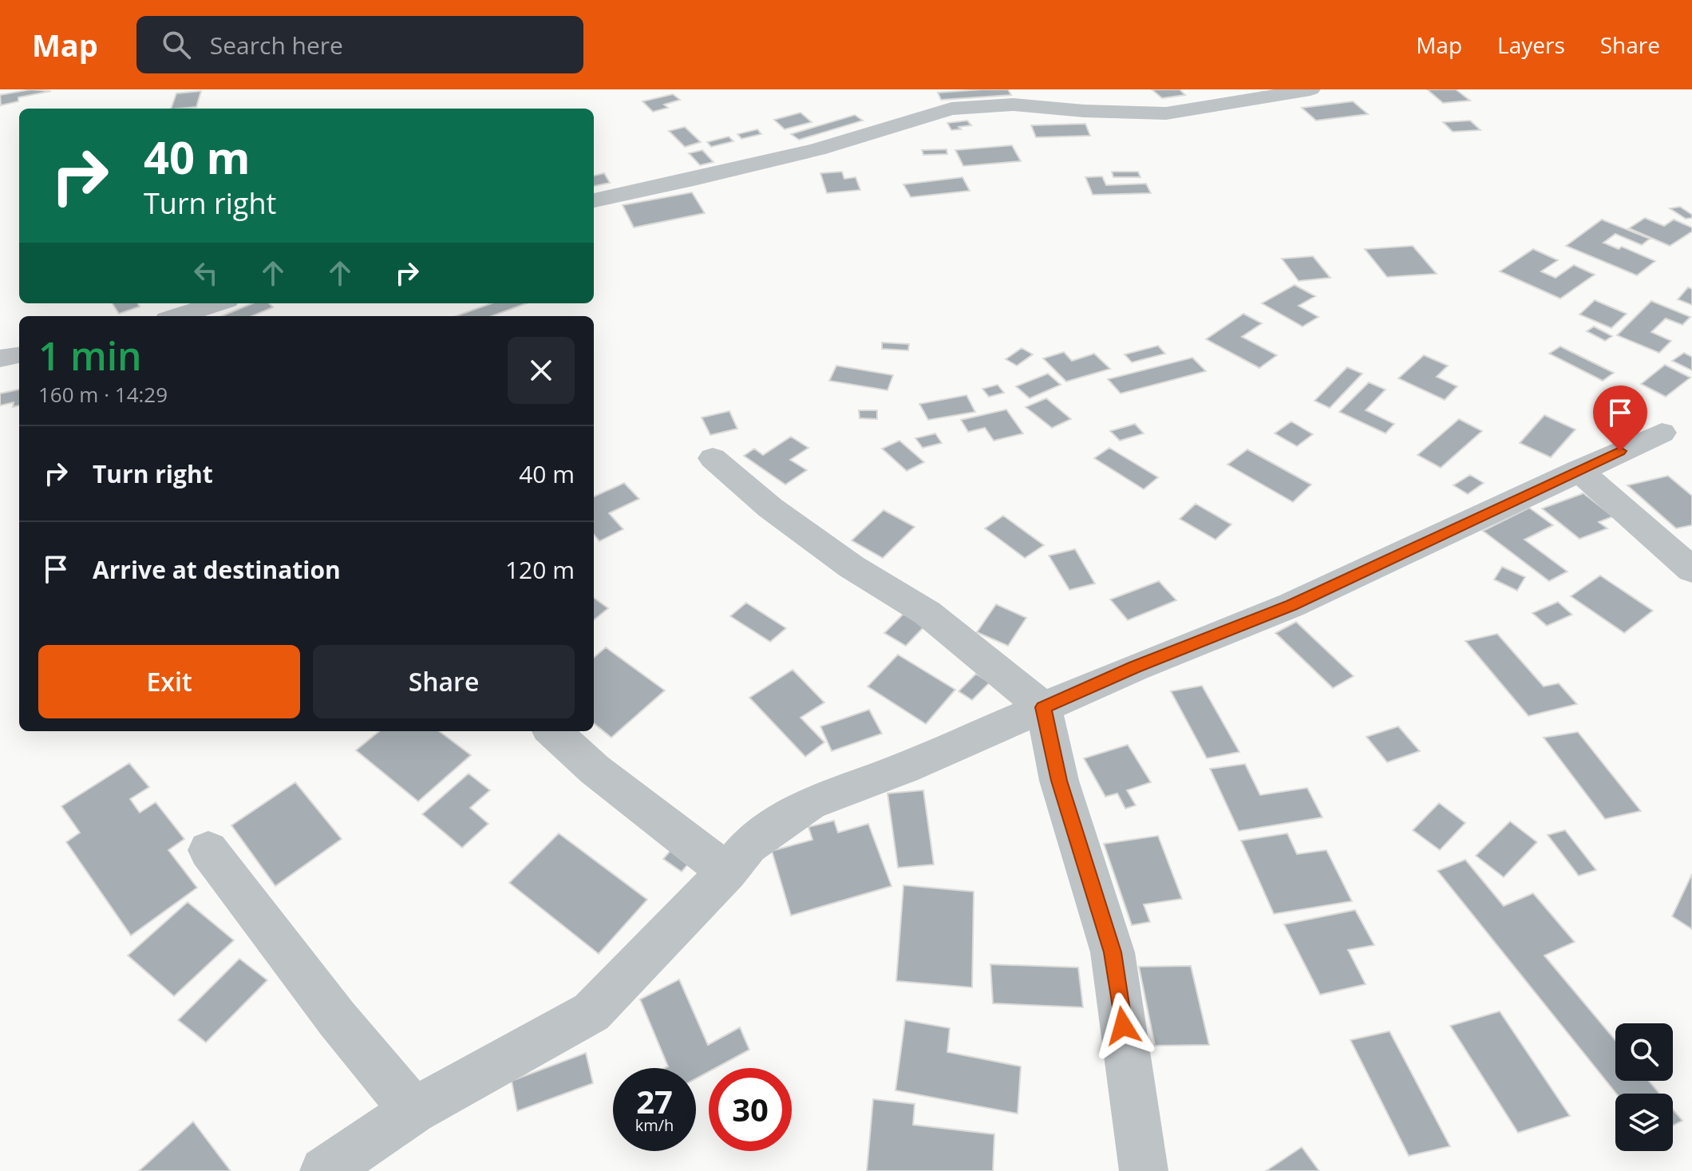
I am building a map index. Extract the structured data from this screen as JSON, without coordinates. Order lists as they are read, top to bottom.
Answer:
{
  "page": {
    "header": "Map",
    "search": "Search here",
    "nav": ["Map", "Layers", "Share"],
    "turn": ["40 m", "Turn right"],
    "heading": ["1 min", "160 m · 14:29"],
    "list": [
      {
        "name": "Turn right",
        "value": "40 m"
      },
      {
        "name": "Arrive at destination",
        "value": "120 m"
      }
    ],
    "buttons": ["Exit", "Share"],
    "speed": "27 km/h",
    "limit": "30"
  }
}
